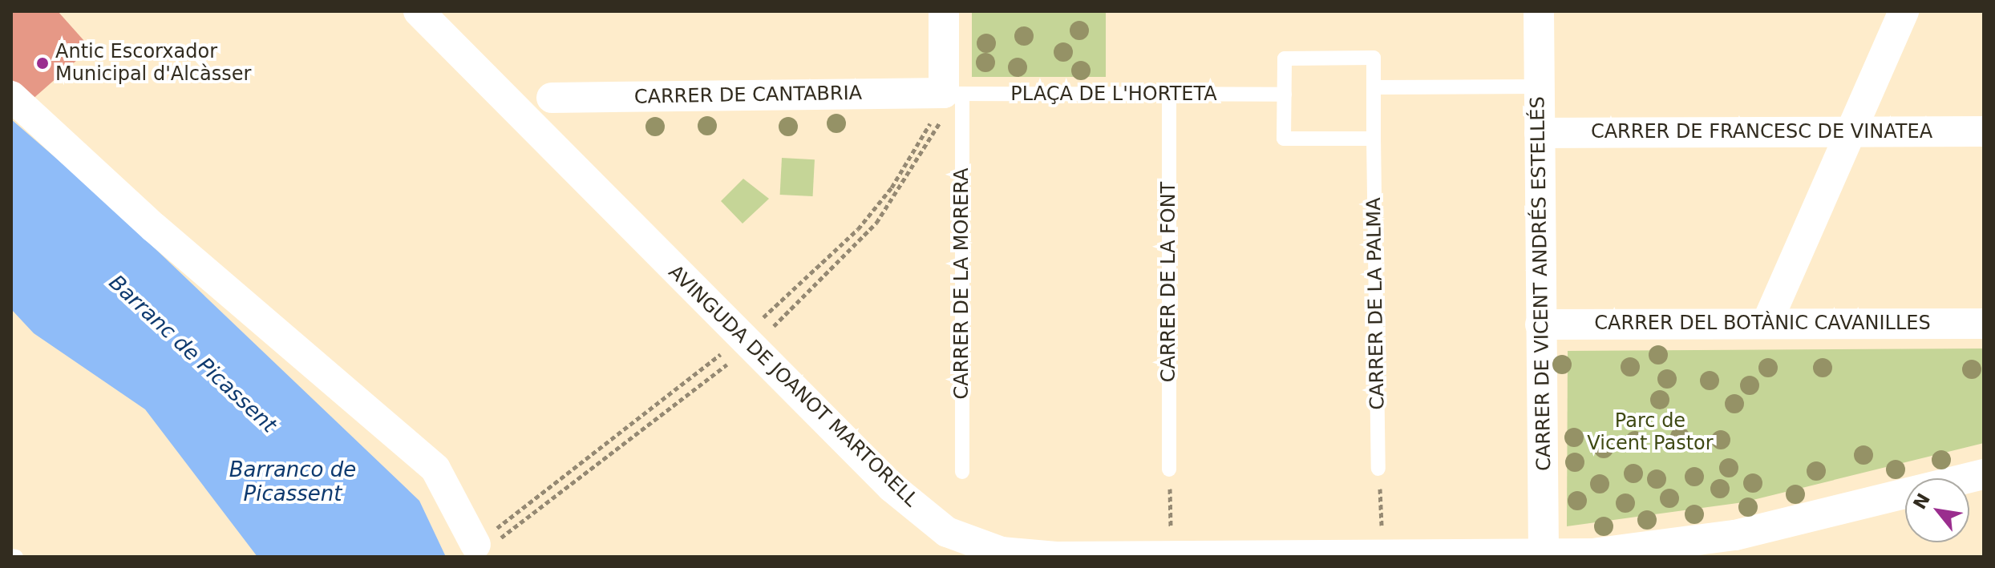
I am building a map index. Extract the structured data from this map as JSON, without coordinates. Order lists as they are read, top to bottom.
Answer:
{
  "streets": {
    "street": [
      "CARRER DE CANTABRIA",
      "CARRER DE FRANCESC DE VINATEA",
      "CARRER DE LA MORERA",
      "CARRER DE VICENT ANDRÉS ESTELLÉS",
      "CARRER DEL BOTÀNIC CAVANILLES",
      "AVINGUDA DE JOANOT MARTORELL"
    ],
    "lane": ["PLAÇA DE L'HORTETA", "CARRER DE LA FONT", "CARRER DE LA PALMA"]
  },
  "crossings": [
    ["PLAÇA DE L'HORTETA", "CARRER DE CANTABRIA"],
    ["PLAÇA DE L'HORTETA", "CARRER DE LA FONT"],
    ["PLAÇA DE L'HORTETA", "CARRER DE LA MORERA"],
    ["CARRER DE CANTABRIA", "CARRER DE LA MORERA"],
    ["CARRER DE FRANCESC DE VINATEA", "CARRER DE VICENT ANDRÉS ESTELLÉS"],
    ["CARRER DE VICENT ANDRÉS ESTELLÉS", "CARRER DEL BOTÀNIC CAVANILLES"],
    ["CARRER DE VICENT ANDRÉS ESTELLÉS", "AVINGUDA DE JOANOT MARTORELL"]
  ],
  "water": ["Barranc de Picassent", "Barranco de Picassent"],
  "parks": ["Parc de Vicent Pastor"],
  "places": ["Antic Escorxador Municipal d'Alcàsser"],
  "north": "top left"
}
